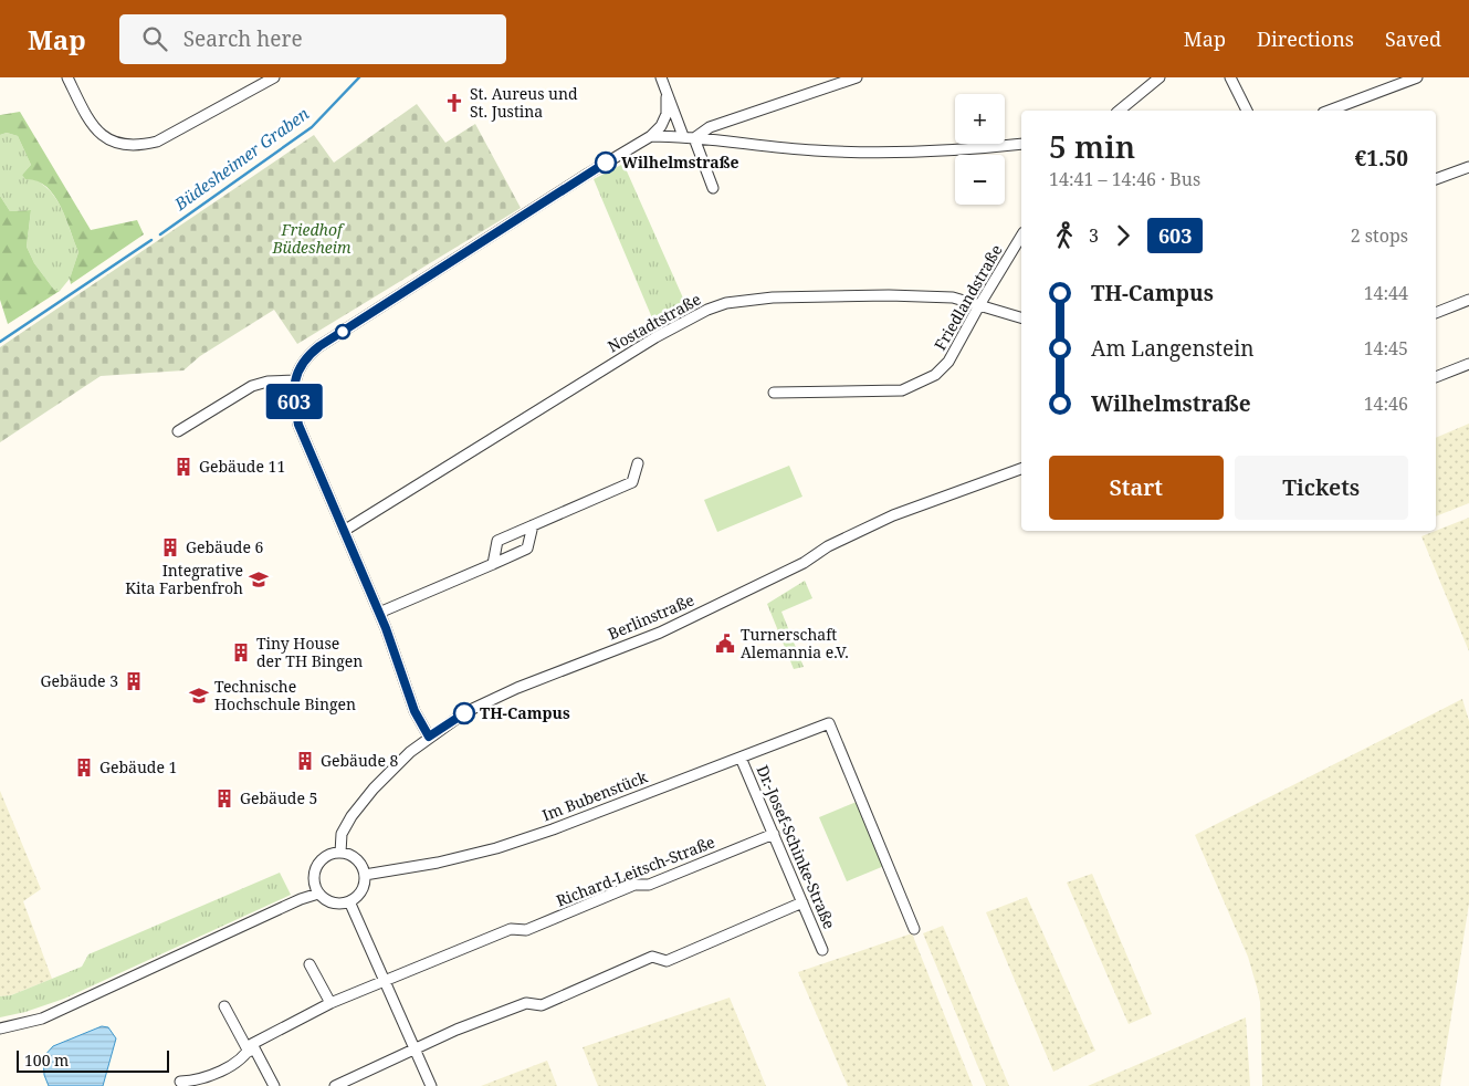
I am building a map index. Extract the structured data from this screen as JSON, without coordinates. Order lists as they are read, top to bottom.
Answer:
{
  "streets": {
    "street": [
      "Friedlandstraße",
      "Nostadtstraße",
      "Berlinstraße",
      "Im Bubenstück",
      "Dr.-Josef-Schinke-Straße",
      "Richard-Leitsch-Straße"
    ]
  },
  "crossings": [
    ["Friedlandstraße", "Nostadtstraße"],
    ["Berlinstraße", "Im Bubenstück"],
    ["Im Bubenstück", "Dr.-Josef-Schinke-Straße"],
    ["Dr.-Josef-Schinke-Straße", "Richard-Leitsch-Straße"]
  ],
  "water": ["Büdesheimer Graben"],
  "parks": ["Friedhof Büdesheim"],
  "places": {
    "church": ["St. Aureus und St. Justina"],
    "other": ["Wilhelmstraße", "TH-Campus"],
    "building": [
      "Gebäude 11",
      "Gebäude 6",
      "Tiny House der TH Bingen",
      "Gebäude 3",
      "Gebäude 8",
      "Gebäude 1",
      "Gebäude 5"
    ],
    "school or university": ["Integrative Kita Farbenfroh", "Technische Hochschule Bingen"],
    "public building": ["Turnerschaft Alemannia e.V."]
  },
  "lines": ["bus line 603"],
  "scale_bar": "100 m",
  "page": {
    "header": "Map",
    "search": "Search here",
    "nav": ["Map", "Directions", "Saved"],
    "on_map": "603",
    "map_buttons": ["+", "−"],
    "heading": ["5 min", "14:41 – 14:46 · Bus", "€1.50"],
    "legs": ["3", "603", "2 stops"],
    "list": [
      {
        "name": "TH-Campus",
        "value": "14:44"
      },
      {
        "name": "Am Langenstein",
        "value": "14:45"
      },
      {
        "name": "Wilhelmstraße",
        "value": "14:46"
      }
    ],
    "buttons": ["Start", "Tickets"],
    "scale": "100 m"
  }
}
